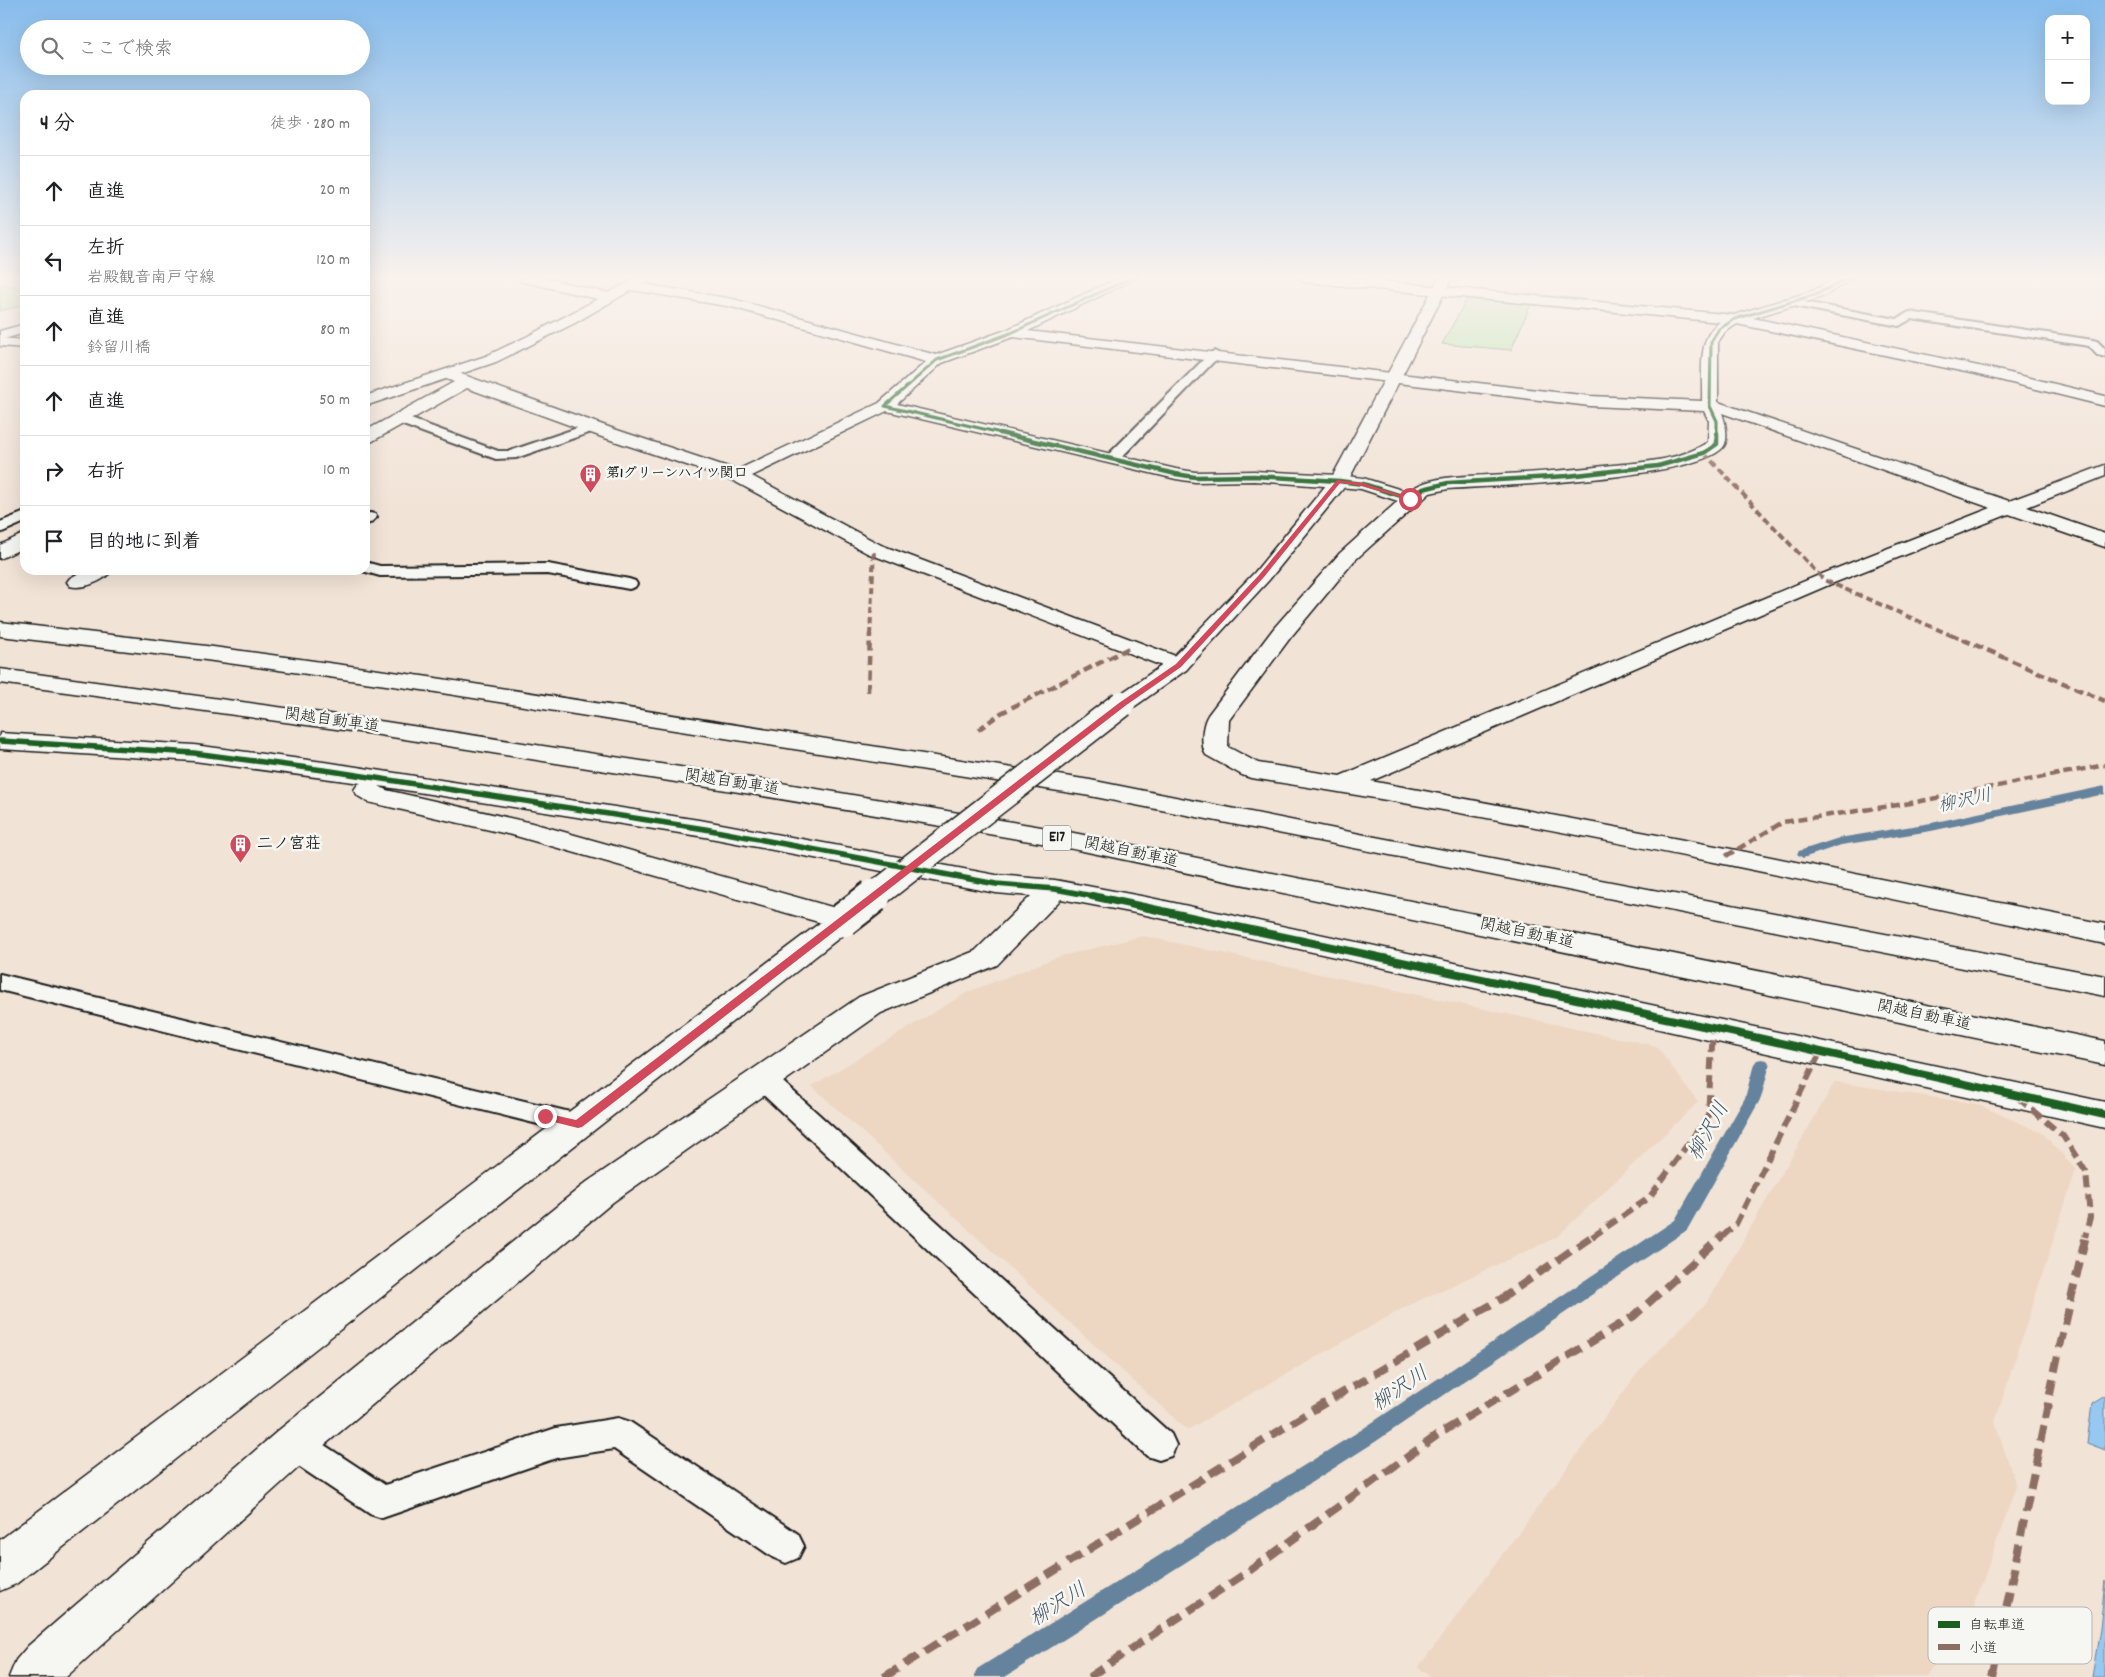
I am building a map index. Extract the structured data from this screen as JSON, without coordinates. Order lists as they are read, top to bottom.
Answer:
{
  "streets": {
    "main road": ["関越自動車道", "E17"]
  },
  "water": ["柳沢川"],
  "places": {
    "building": ["第1グリーンハイツ関口", "二ノ宮荘"]
  },
  "legend": ["自転車道", "小道"],
  "page": {
    "map_buttons": ["+", "−"],
    "search": "ここで検索",
    "heading": ["4 分", "徒歩 · 280 m"],
    "list": [
      ["直進", "20 m"],
      ["左折", "岩殿観音南戸守線", "120 m"],
      ["直進", "鈴留川橋", "80 m"],
      ["直進", "50 m"],
      ["右折", "10 m"],
      "目的地に到着"
    ]
  }
}
